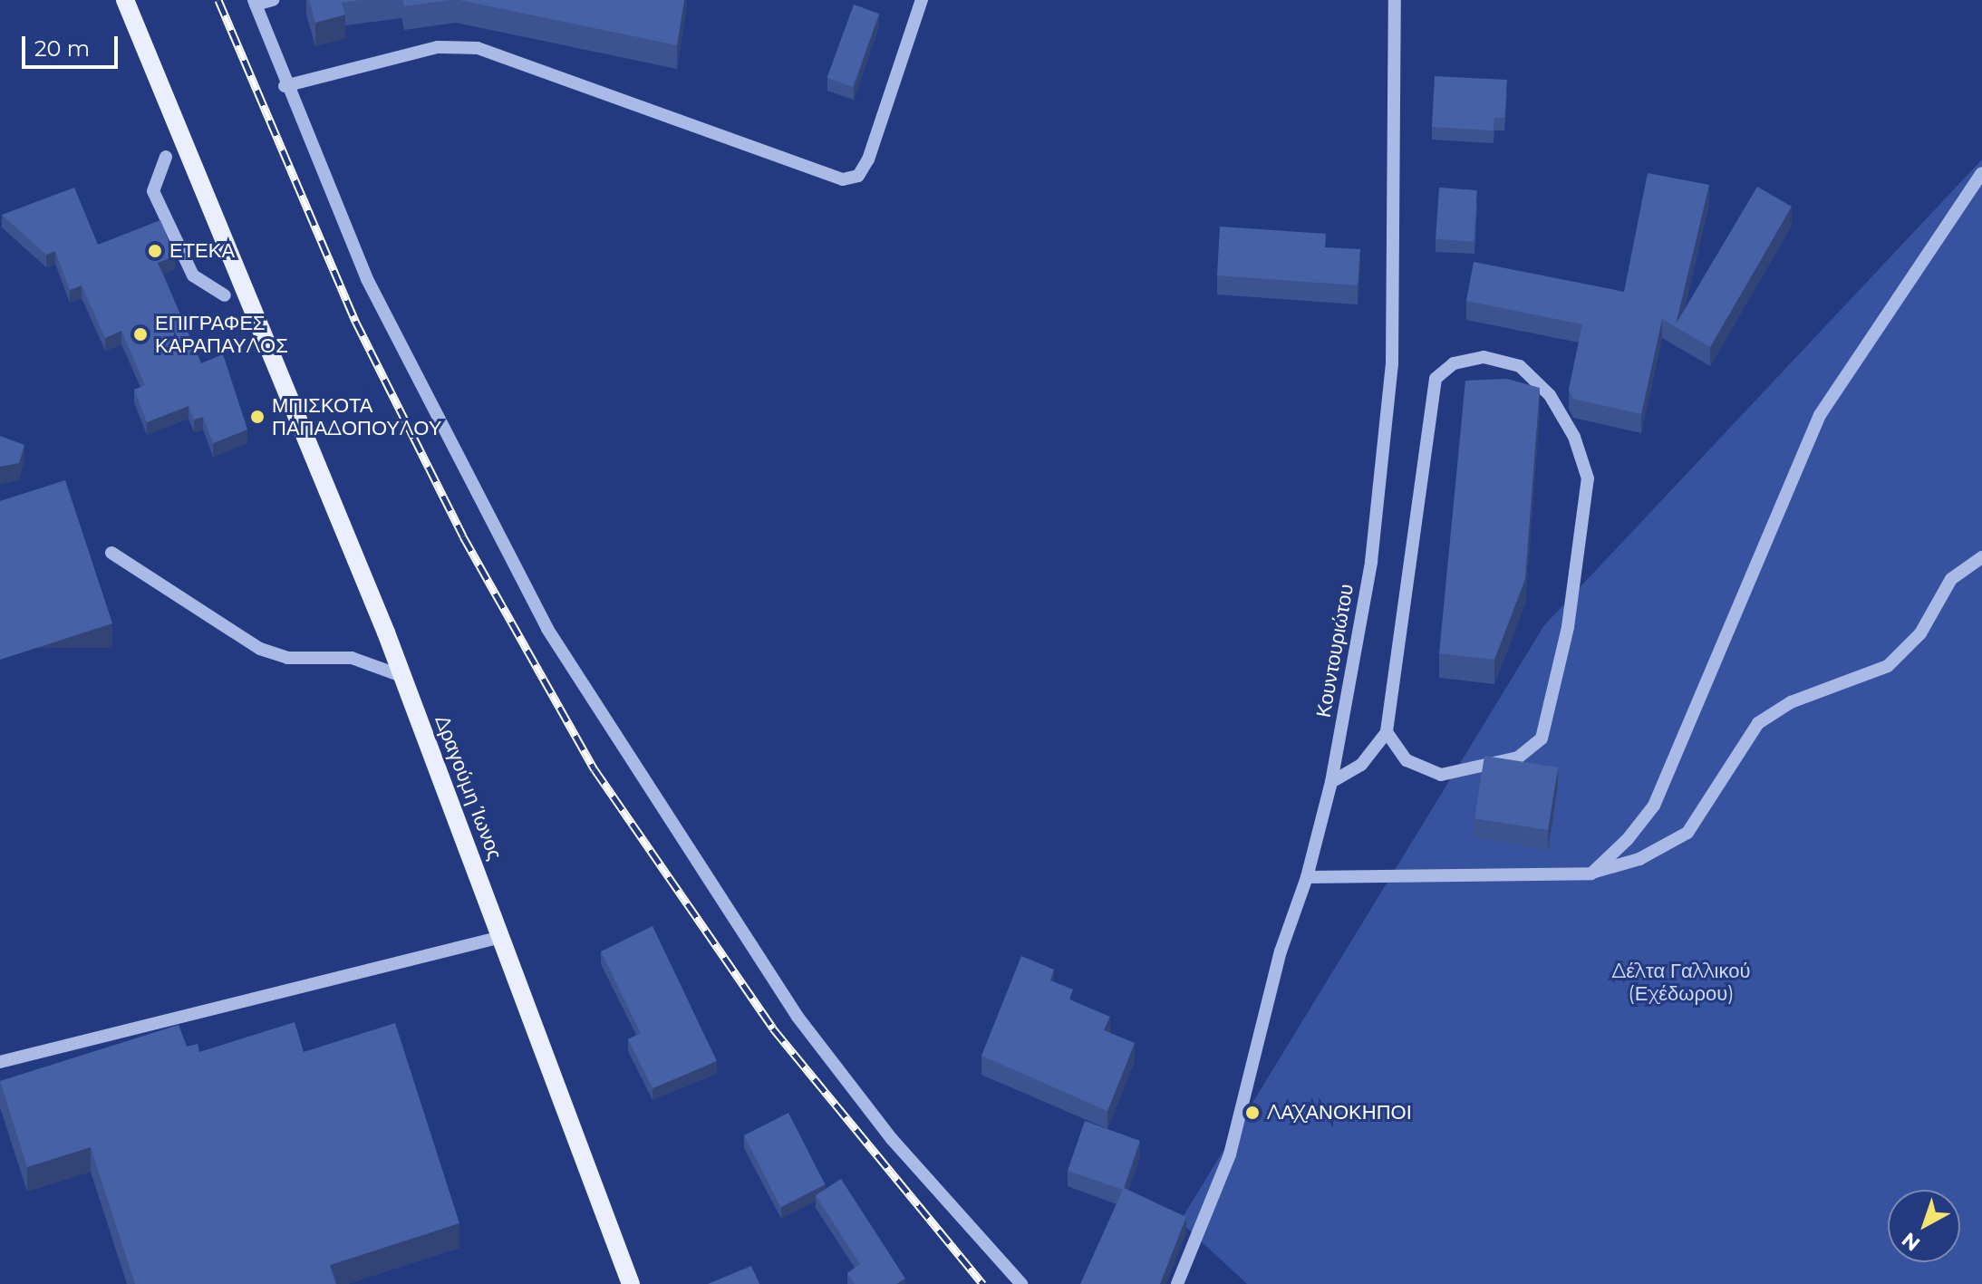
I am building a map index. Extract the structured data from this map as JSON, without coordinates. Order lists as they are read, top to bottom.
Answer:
{
  "streets": {
    "main road": ["Δραγούμη Ίωνος"],
    "street": ["Κουντουριώτου"]
  },
  "parks": ["Δέλτα Γαλλικού (Εχέδωρου)"],
  "places": [
    "ΕΤΕΚΑ",
    "ΕΠΙΓΡΑΦΕΣ ΚΑΡΑΠΑΥΛΟΣ",
    "ΜΠΙΣΚΟΤΑ ΠΑΠΑΔΟΠΟΥΛΟΥ",
    "ΛΑΧΑΝΟΚΗΠΟΙ"
  ],
  "scale_bar": "20 m",
  "north": "bottom left"
}
